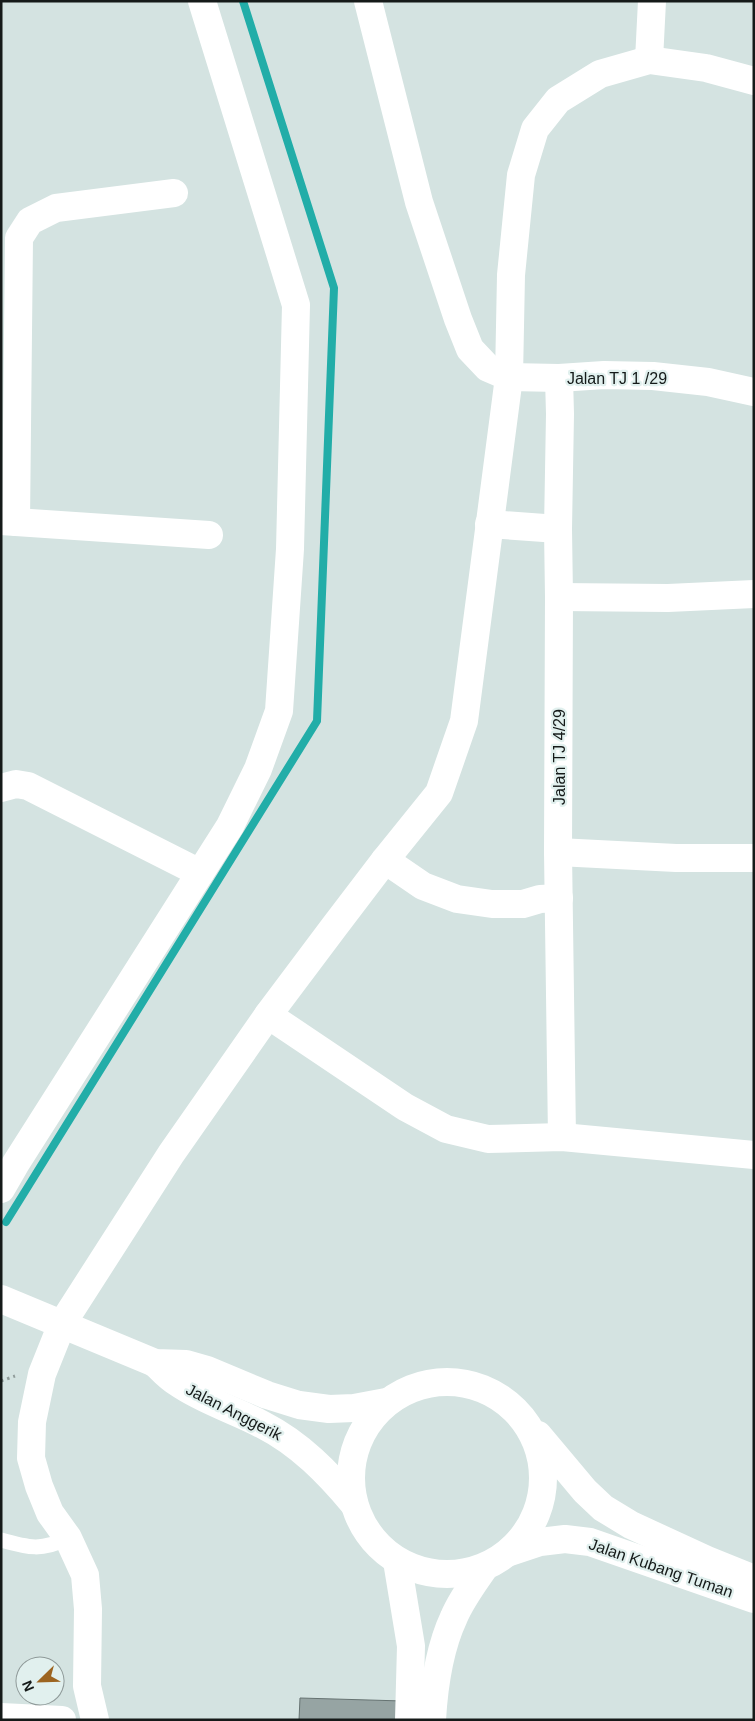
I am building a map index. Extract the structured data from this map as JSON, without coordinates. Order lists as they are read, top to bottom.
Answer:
{
  "streets": {
    "street": [
      "Jalan TJ 1 /29",
      "Jalan TJ 4/29",
      "Jalan Anggerik",
      "Jalan Kubang Tuman"
    ]
  },
  "crossings": [
    ["Jalan TJ 1 /29", "Jalan TJ 4/29"]
  ],
  "north": "bottom left"
}
